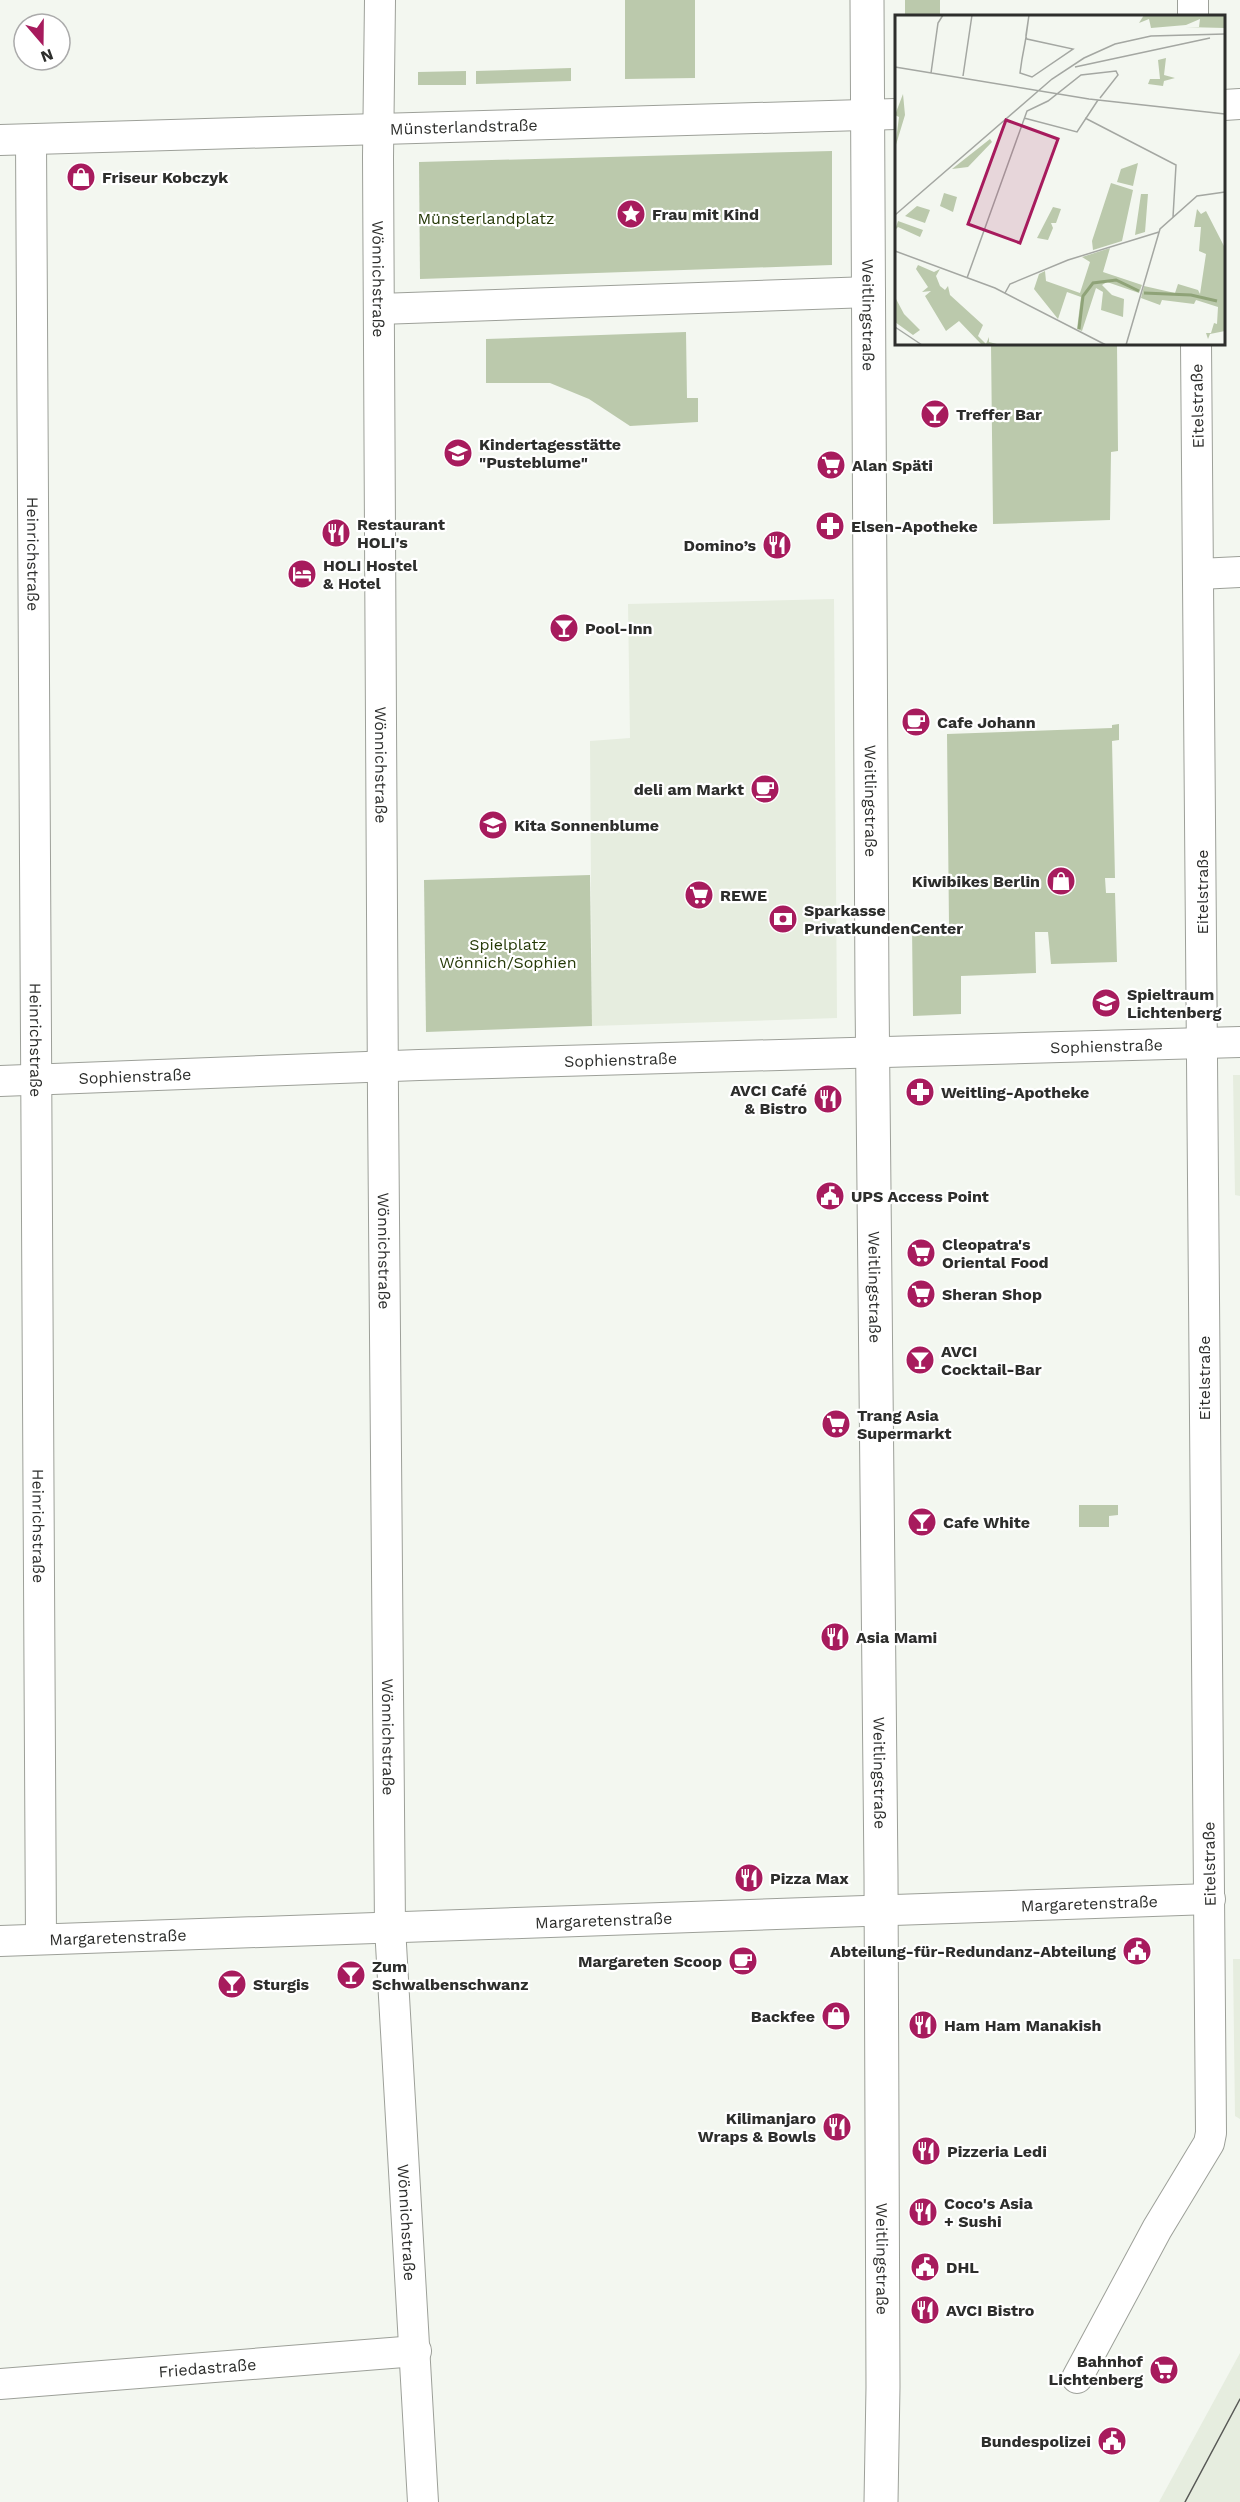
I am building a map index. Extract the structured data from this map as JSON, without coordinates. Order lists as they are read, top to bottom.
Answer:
{
  "streets": {
    "street": [
      "Münsterlandstraße",
      "Wönnichstraße",
      "Weitlingstraße",
      "Eitelstraße",
      "Heinrichstraße",
      "Sophienstraße",
      "Margaretenstraße",
      "Friedastraße"
    ]
  },
  "crossings": [
    ["Münsterlandstraße", "Wönnichstraße"],
    ["Münsterlandstraße", "Weitlingstraße"],
    ["Münsterlandstraße", "Heinrichstraße"],
    ["Wönnichstraße", "Sophienstraße"],
    ["Wönnichstraße", "Margaretenstraße"],
    ["Wönnichstraße", "Friedastraße"],
    ["Weitlingstraße", "Sophienstraße"],
    ["Weitlingstraße", "Margaretenstraße"],
    ["Eitelstraße", "Sophienstraße"],
    ["Eitelstraße", "Margaretenstraße"],
    ["Heinrichstraße", "Sophienstraße"],
    ["Heinrichstraße", "Margaretenstraße"]
  ],
  "parks": ["Münsterlandplatz", "Spielplatz Wönnich/Sophien"],
  "places": {
    "shop": ["Friseur Kobczyk", "Kiwibikes Berlin", "Backfee"],
    "place": ["Frau mit Kind"],
    "bar": [
      "Treffer Bar",
      "Pool-Inn",
      "AVCI Cocktail-Bar",
      "Cafe White",
      "Zum Schwalbenschwanz",
      "Sturgis"
    ],
    "school or university": ["Kindertagesstätte \"Pusteblume\"", "Kita Sonnenblume", "Spieltraum Lichtenberg"],
    "supermarket": [
      "Alan Späti",
      "REWE",
      "Cleopatra's Oriental Food",
      "Sheran Shop",
      "Trang Asia Supermarkt",
      "Bahnhof Lichtenberg"
    ],
    "pharmacy": ["Elsen-Apotheke", "Weitling-Apotheke"],
    "restaurant": [
      "Restaurant HOLI's",
      "Domino’s",
      "AVCI Café & Bistro",
      "Asia Mami",
      "Pizza Max",
      "Ham Ham Manakish",
      "Kilimanjaro Wraps & Bowls",
      "Pizzeria Ledi",
      "Coco's Asia + Sushi",
      "AVCI Bistro"
    ],
    "hotel": ["HOLI Hostel & Hotel"],
    "cafe": ["Cafe Johann", "deli am Markt", "Margareten Scoop"],
    "bank": ["Sparkasse PrivatkundenCenter"],
    "public building": [
      "UPS Access Point",
      "Abteilung-für-Redundanz-Abteilung",
      "DHL",
      "Bundespolizei"
    ]
  },
  "north": "bottom"
}
